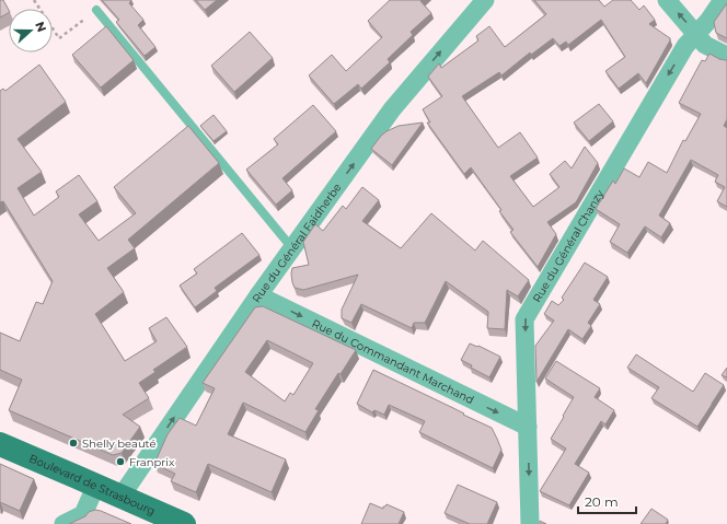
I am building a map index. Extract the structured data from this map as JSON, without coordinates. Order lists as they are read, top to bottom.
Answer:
{
  "streets": {
    "main road": ["Boulevard de Strasbourg"],
    "street": ["Rue du Général Faidherbe", "Rue du Général Chanzy", "Rue du Commandant Marchand"]
  },
  "crossings": [
    ["Rue du Général Faidherbe", "Rue du Commandant Marchand"],
    ["Rue du Général Faidherbe", "Boulevard de Strasbourg"],
    ["Rue du Général Chanzy", "Rue du Commandant Marchand"]
  ],
  "one_way": ["Rue du Général Faidherbe", "Rue du Général Chanzy", "Rue du Commandant Marchand"],
  "places": ["Shelly beauté", "Franprix"],
  "scale_bar": "20 m",
  "north": "right"
}
